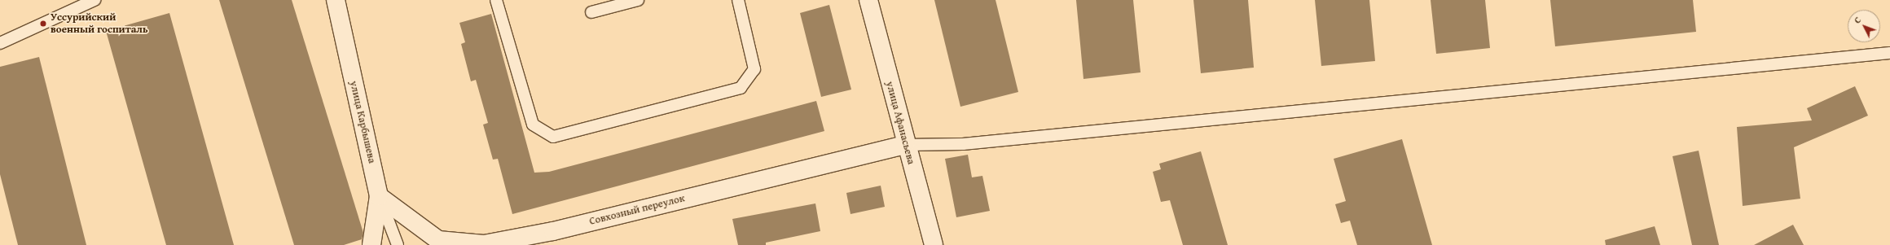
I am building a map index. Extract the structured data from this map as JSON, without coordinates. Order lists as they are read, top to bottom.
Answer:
{
  "streets": {
    "street": ["улица Карбышева", "улица Афанасьева", "Совхозный переулок"]
  },
  "crossings": [
    ["улица Карбышева", "Совхозный переулок"],
    ["улица Афанасьева", "Совхозный переулок"]
  ],
  "places": ["Уссурийский военный госпиталь"],
  "north": "top left"
}
